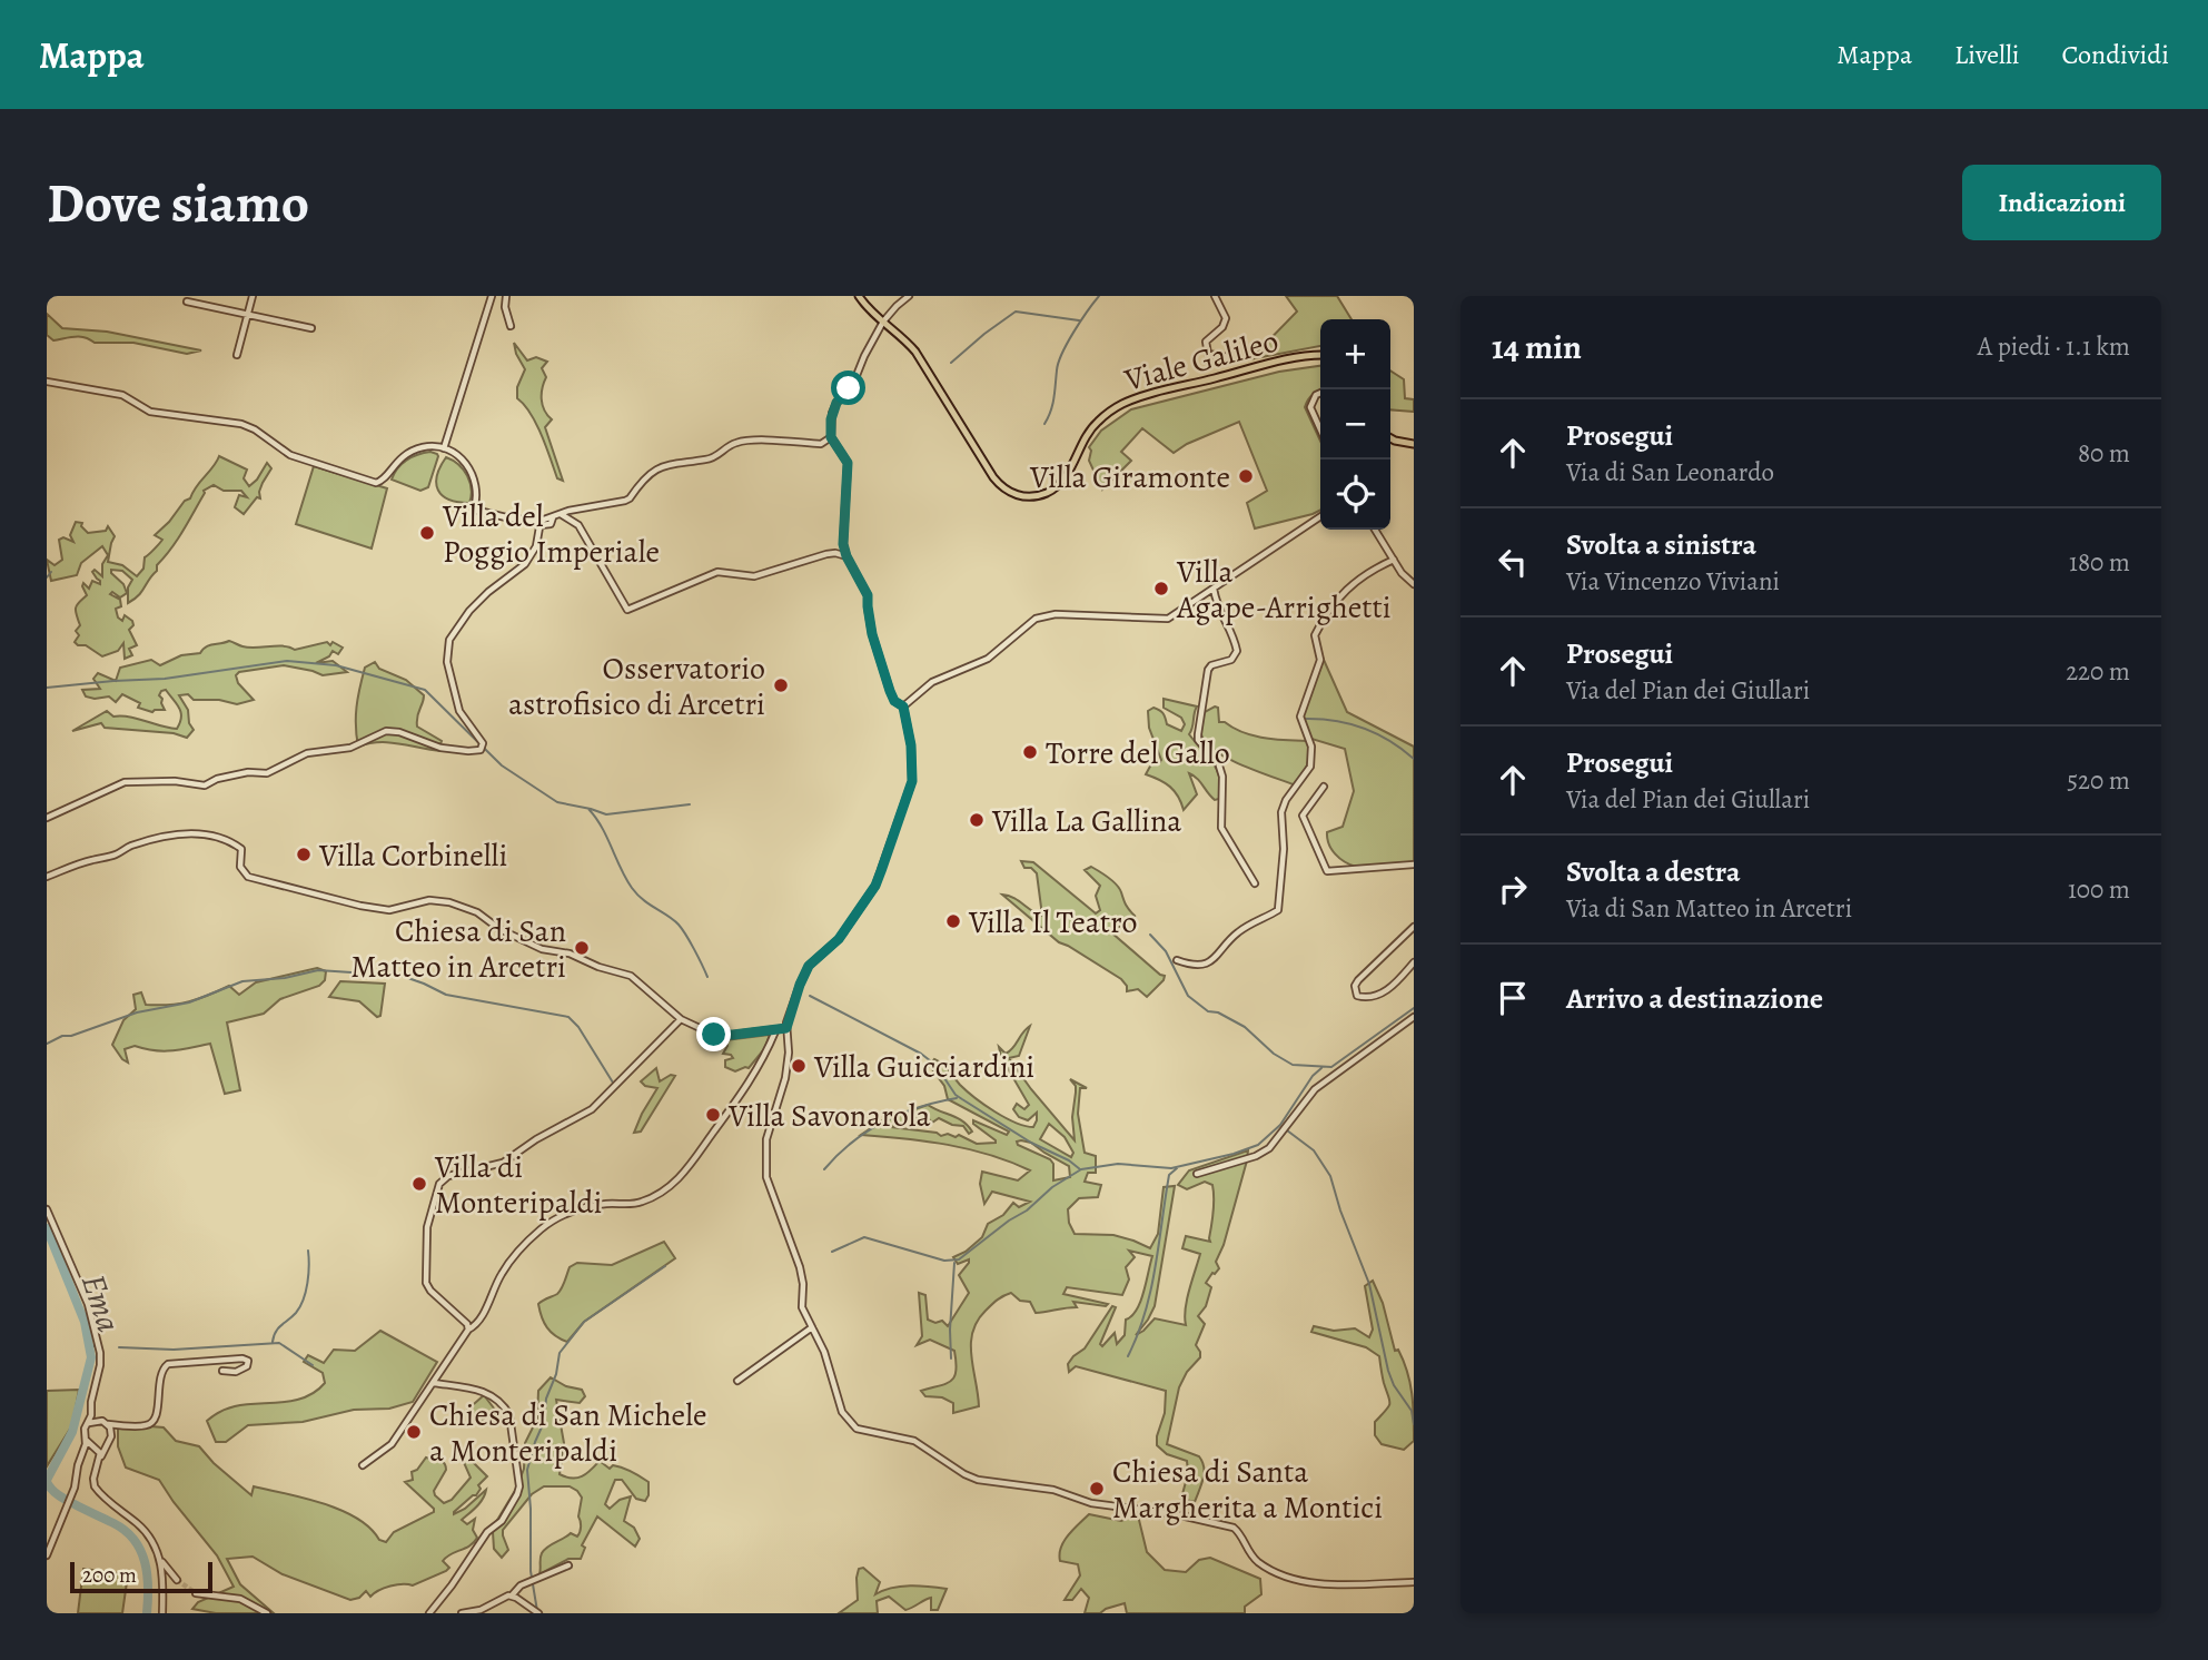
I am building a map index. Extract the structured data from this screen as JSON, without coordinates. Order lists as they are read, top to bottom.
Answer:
{
  "streets": {
    "main road": ["Viale Galileo"]
  },
  "water": ["Ema"],
  "places": [
    "Villa Giramonte",
    "Villa del Poggio Imperiale",
    "Villa Agape-Arrighetti",
    "Osservatorio astrofisico di Arcetri",
    "Torre del Gallo",
    "Villa La Gallina",
    "Villa Corbinelli",
    "Villa Il Teatro",
    "Chiesa di San Matteo in Arcetri",
    "Villa Guicciardini",
    "Villa Savonarola",
    "Villa di Monteripaldi",
    "Chiesa di San Michele a Monteripaldi",
    "Chiesa di Santa Margherita a Montici"
  ],
  "scale_bar": "200 m",
  "page": {
    "header": "Mappa",
    "nav": ["Mappa", "Livelli", "Condividi"],
    "buttons": "Indicazioni",
    "title": "Dove siamo",
    "heading": ["14 min", "A piedi · 1.1 km"],
    "map_buttons": ["+", "−"],
    "list": [
      ["Prosegui", "Via di San Leonardo", "80 m"],
      ["Svolta a sinistra", "Via Vincenzo Viviani", "180 m"],
      ["Prosegui", "Via del Pian dei Giullari", "220 m"],
      ["Prosegui", "Via del Pian dei Giullari", "520 m"],
      ["Svolta a destra", "Via di San Matteo in Arcetri", "100 m"],
      "Arrivo a destinazione"
    ],
    "scale": "200 m"
  }
}
